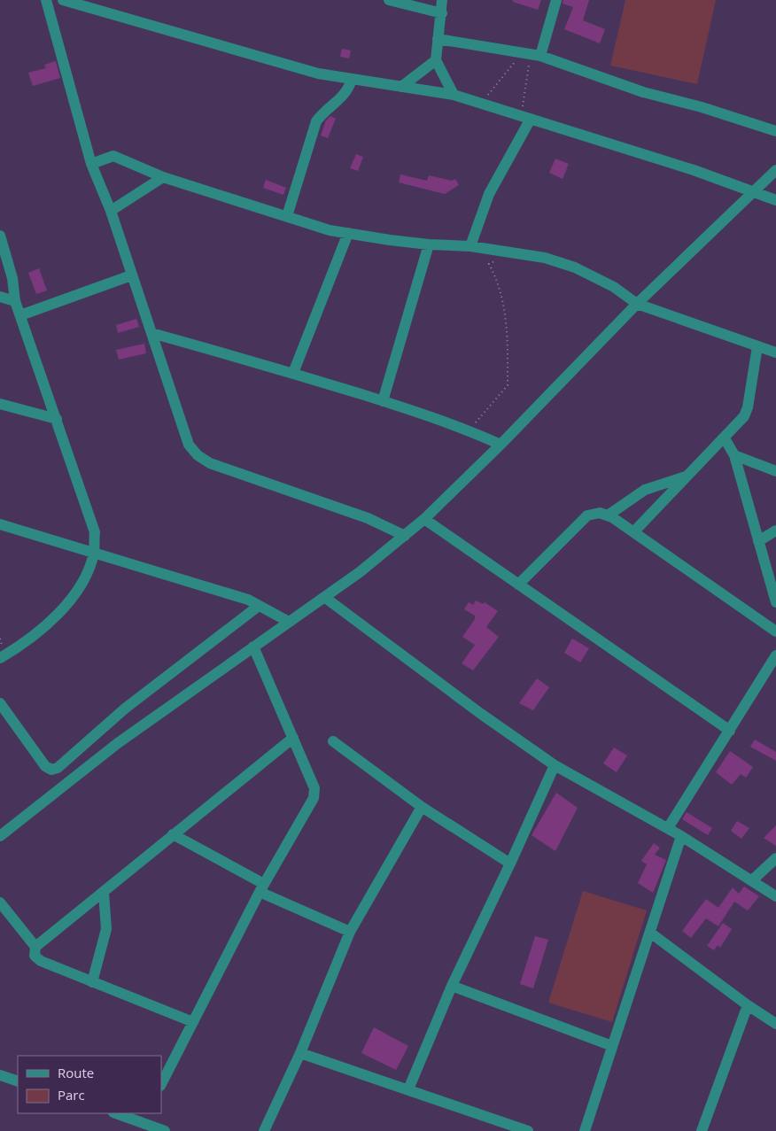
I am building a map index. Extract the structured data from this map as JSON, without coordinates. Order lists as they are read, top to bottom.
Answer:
{
  "legend": ["Route", "Parc"]
}
